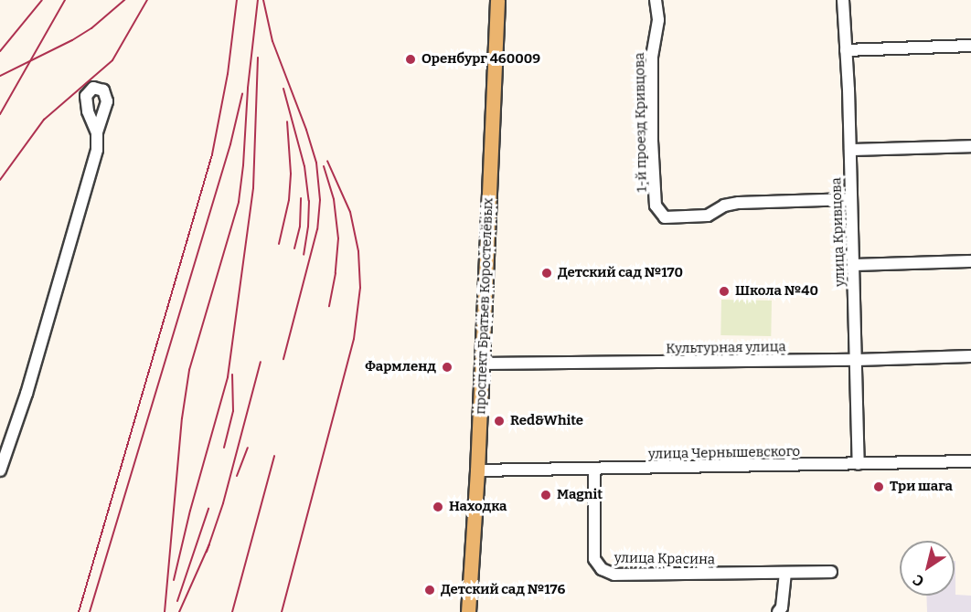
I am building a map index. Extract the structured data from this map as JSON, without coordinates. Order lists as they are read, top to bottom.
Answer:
{
  "streets": {
    "main road": ["проспект Братьев Коростелёвых"],
    "street": [
      "1-й проезд Кривцова",
      "улица Кривцова",
      "Культурная улица",
      "улица Чернышевского",
      "улица Красина"
    ]
  },
  "crossings": [
    ["1-й проезд Кривцова", "улица Кривцова"],
    ["улица Кривцова", "Культурная улица"],
    ["улица Кривцова", "улица Чернышевского"],
    ["проспект Братьев Коростелёвых", "Культурная улица"],
    ["проспект Братьев Коростелёвых", "улица Чернышевского"],
    ["улица Чернышевского", "улица Красина"]
  ],
  "places": [
    "Оренбург 460009",
    "Детский сад №170",
    "Школа №40",
    "Фармленд",
    "Red&White",
    "Три шага",
    "Magnit",
    "Находка",
    "Детский сад №176"
  ],
  "north": "bottom left"
}
